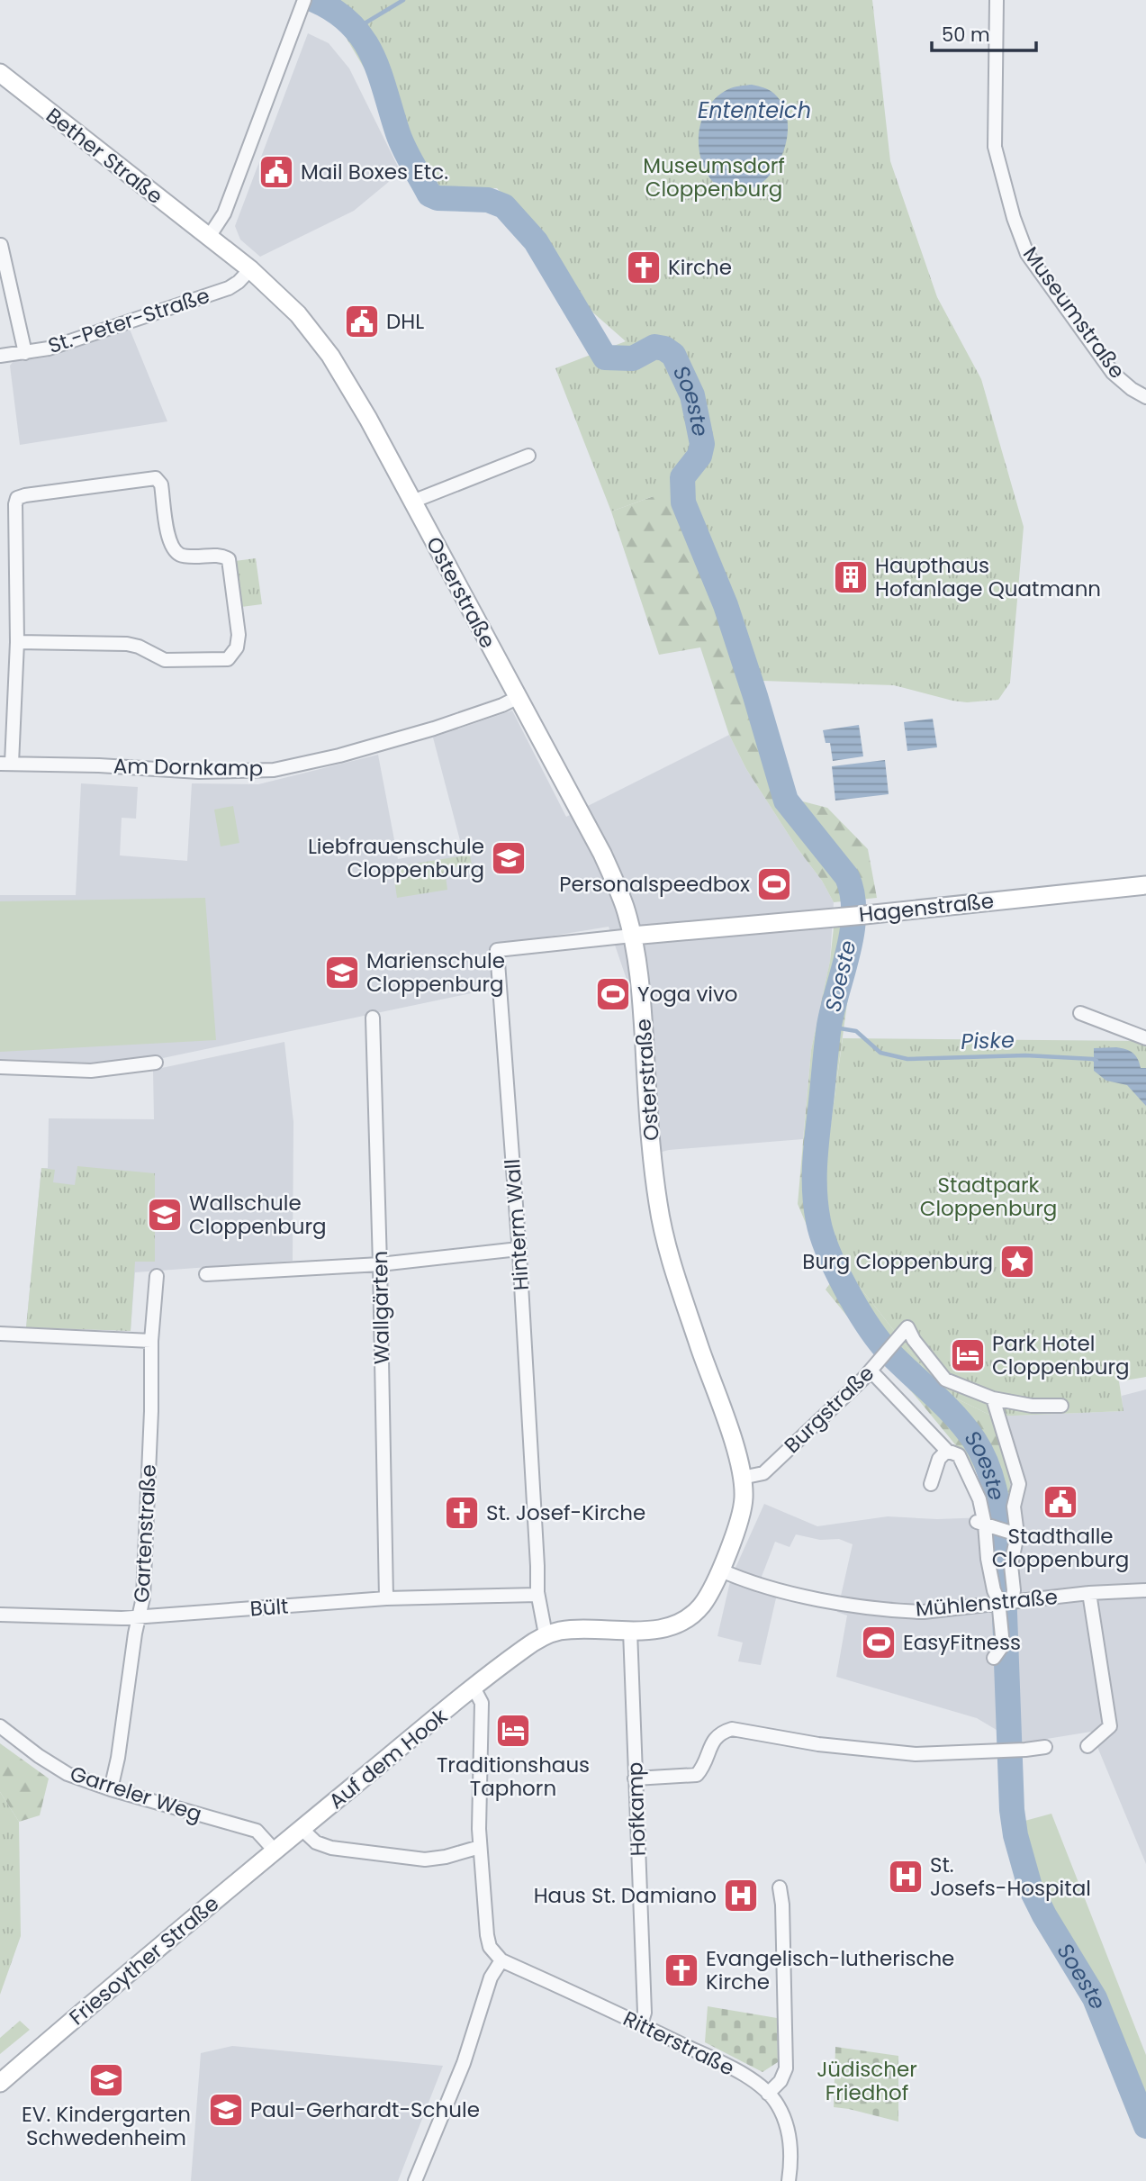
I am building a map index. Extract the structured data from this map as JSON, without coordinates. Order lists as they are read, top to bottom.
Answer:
{
  "streets": {
    "street": [
      "Bether Straße",
      "Museumstraße",
      "St.-Peter-Straße",
      "Osterstraße",
      "Am Dornkamp",
      "Hagenstraße",
      "Hinterm Wall",
      "Wallgärten",
      "Burgstraße",
      "Gartenstraße",
      "Mühlenstraße",
      "Bült",
      "Auf dem Hook",
      "Garreler Weg",
      "Hofkamp",
      "Friesoyther Straße",
      "Ritterstraße"
    ]
  },
  "crossings": [
    ["Bether Straße", "Osterstraße"],
    ["St.-Peter-Straße", "Osterstraße"],
    ["Osterstraße", "Am Dornkamp"],
    ["Osterstraße", "Hagenstraße"],
    ["Osterstraße", "Hinterm Wall"],
    ["Osterstraße", "Burgstraße"],
    ["Osterstraße", "Mühlenstraße"],
    ["Osterstraße", "Hofkamp"],
    ["Hagenstraße", "Hinterm Wall"],
    ["Hinterm Wall", "Bült"],
    ["Hinterm Wall", "Auf dem Hook"],
    ["Wallgärten", "Bült"],
    ["Gartenstraße", "Bült"],
    ["Gartenstraße", "Garreler Weg"],
    ["Auf dem Hook", "Friesoyther Straße"],
    ["Auf dem Hook", "Ritterstraße"],
    ["Garreler Weg", "Friesoyther Straße"],
    ["Hofkamp", "Ritterstraße"]
  ],
  "water": ["Ententeich", "Soeste", "Piske"],
  "parks": ["Museumsdorf Cloppenburg", "Stadtpark Cloppenburg", "Jüdischer Friedhof"],
  "places": {
    "public building": ["Mail Boxes Etc.", "DHL", "Stadthalle Cloppenburg"],
    "church": ["Kirche", "St. Josef-Kirche", "Evangelisch-lutherische Kirche"],
    "building": ["Haupthaus Hofanlage Quatmann"],
    "school or university": [
      "Liebfrauenschule Cloppenburg",
      "Marienschule Cloppenburg",
      "Wallschule Cloppenburg",
      "EV. Kindergarten Schwedenheim",
      "Paul-Gerhardt-Schule"
    ],
    "sports": ["Personalspeedbox", "Yoga vivo", "EasyFitness"],
    "place": ["Burg Cloppenburg"],
    "hotel": ["Park Hotel Cloppenburg", "Traditionshaus Taphorn"],
    "hospital": ["St. Josefs-Hospital", "Haus St. Damiano"]
  },
  "scale_bar": "50 m"
}
